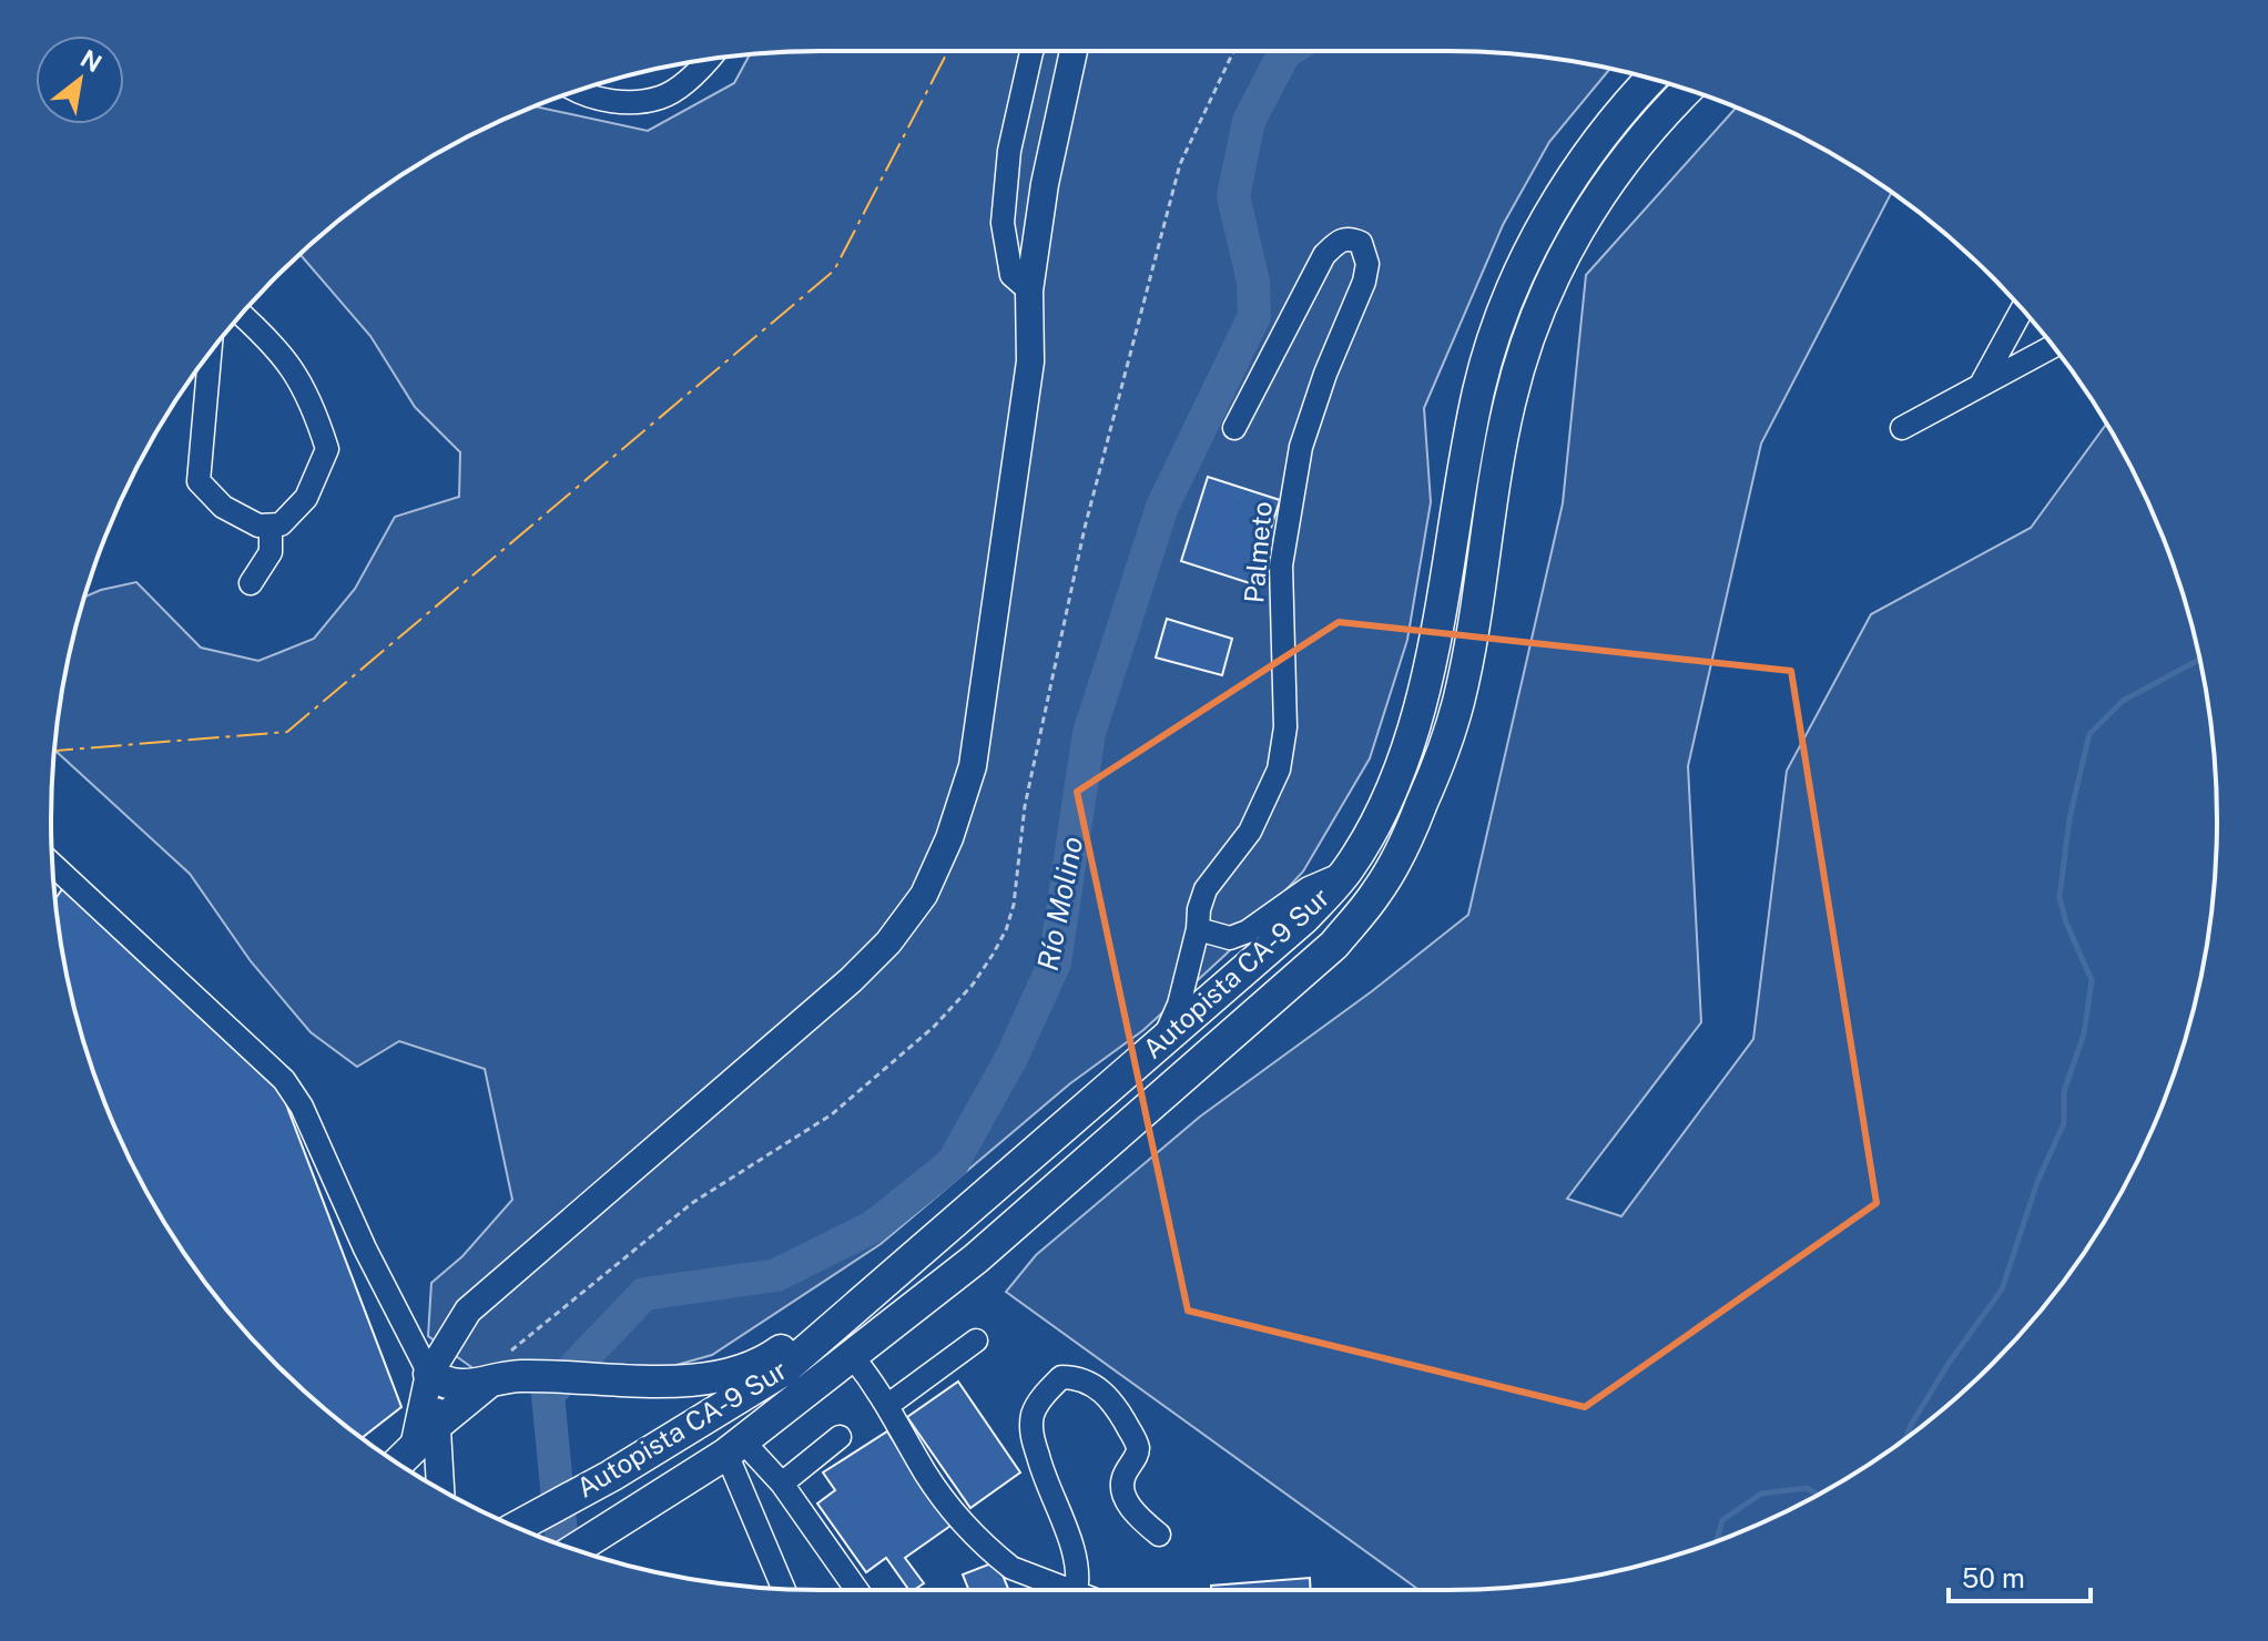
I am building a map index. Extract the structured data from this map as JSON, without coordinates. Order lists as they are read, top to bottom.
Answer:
{
  "streets": {
    "highway": ["Autopista CA-9 Sur"],
    "street": ["Palmeto"]
  },
  "water": ["Río Molino"],
  "scale_bar": "50 m",
  "north": "top right"
}
